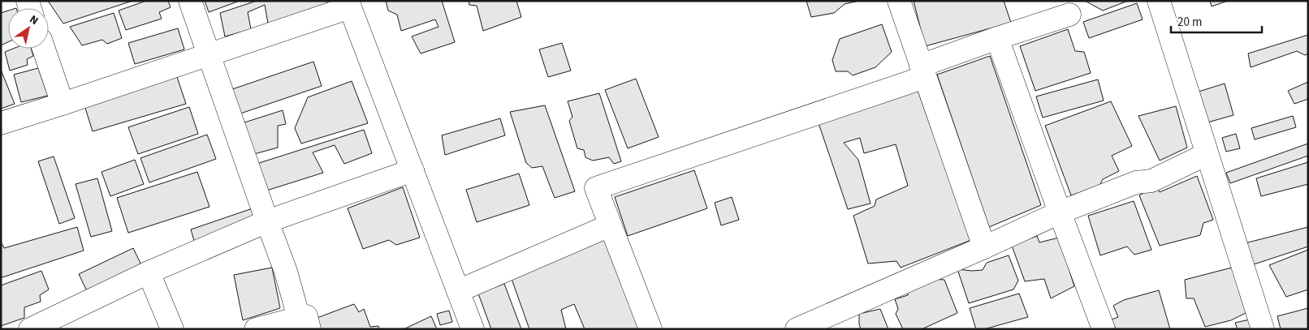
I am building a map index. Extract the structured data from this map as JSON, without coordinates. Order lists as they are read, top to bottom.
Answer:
{
  "scale_bar": "20 m",
  "north": "top right"
}
